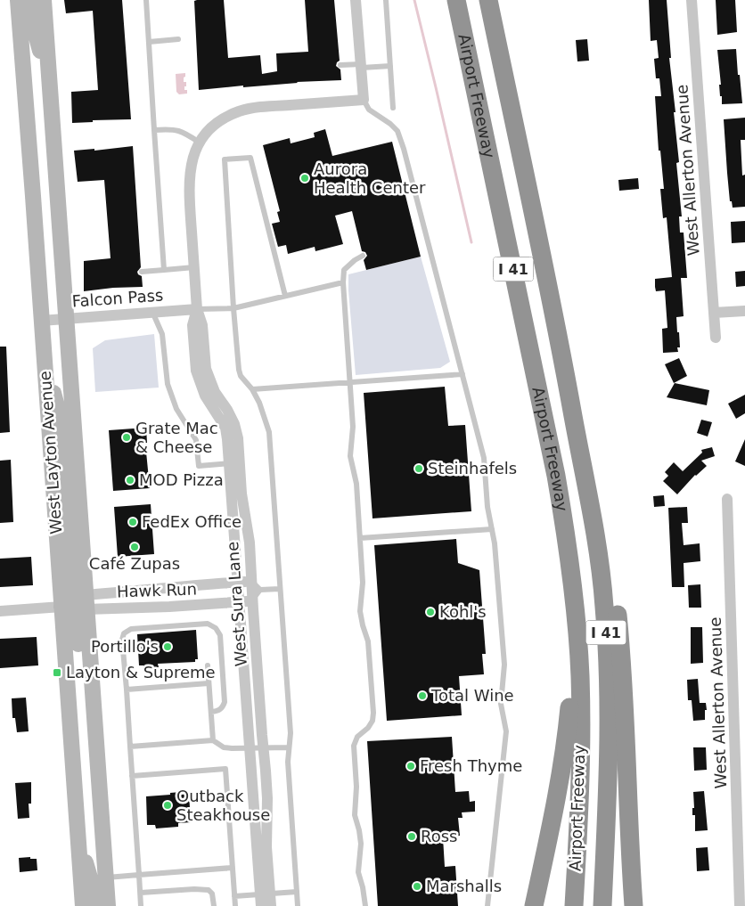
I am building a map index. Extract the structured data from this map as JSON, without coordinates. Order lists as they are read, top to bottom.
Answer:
{
  "streets": {
    "highway": ["Airport Freeway", "I 41"],
    "main road": ["West Layton Avenue"],
    "street": [
      "West Allerton Avenue",
      "Falcon Pass",
      "Hawk Run",
      "West Sura Lane"
    ]
  },
  "crossings": [
    ["Falcon Pass", "West Layton Avenue"],
    ["Falcon Pass", "West Sura Lane"],
    ["West Layton Avenue", "Hawk Run"],
    ["Hawk Run", "West Sura Lane"]
  ],
  "places": {
    "other": [
      "Aurora Health Center",
      "Grate Mac & Cheese",
      "Steinhafels",
      "MOD Pizza",
      "FedEx Office",
      "Café Zupas",
      "Kohl's",
      "Portillo's",
      "Total Wine",
      "Fresh Thyme",
      "Outback Steakhouse",
      "Ross",
      "Marshalls"
    ],
    "transit": ["Layton & Supreme"]
  }
}
